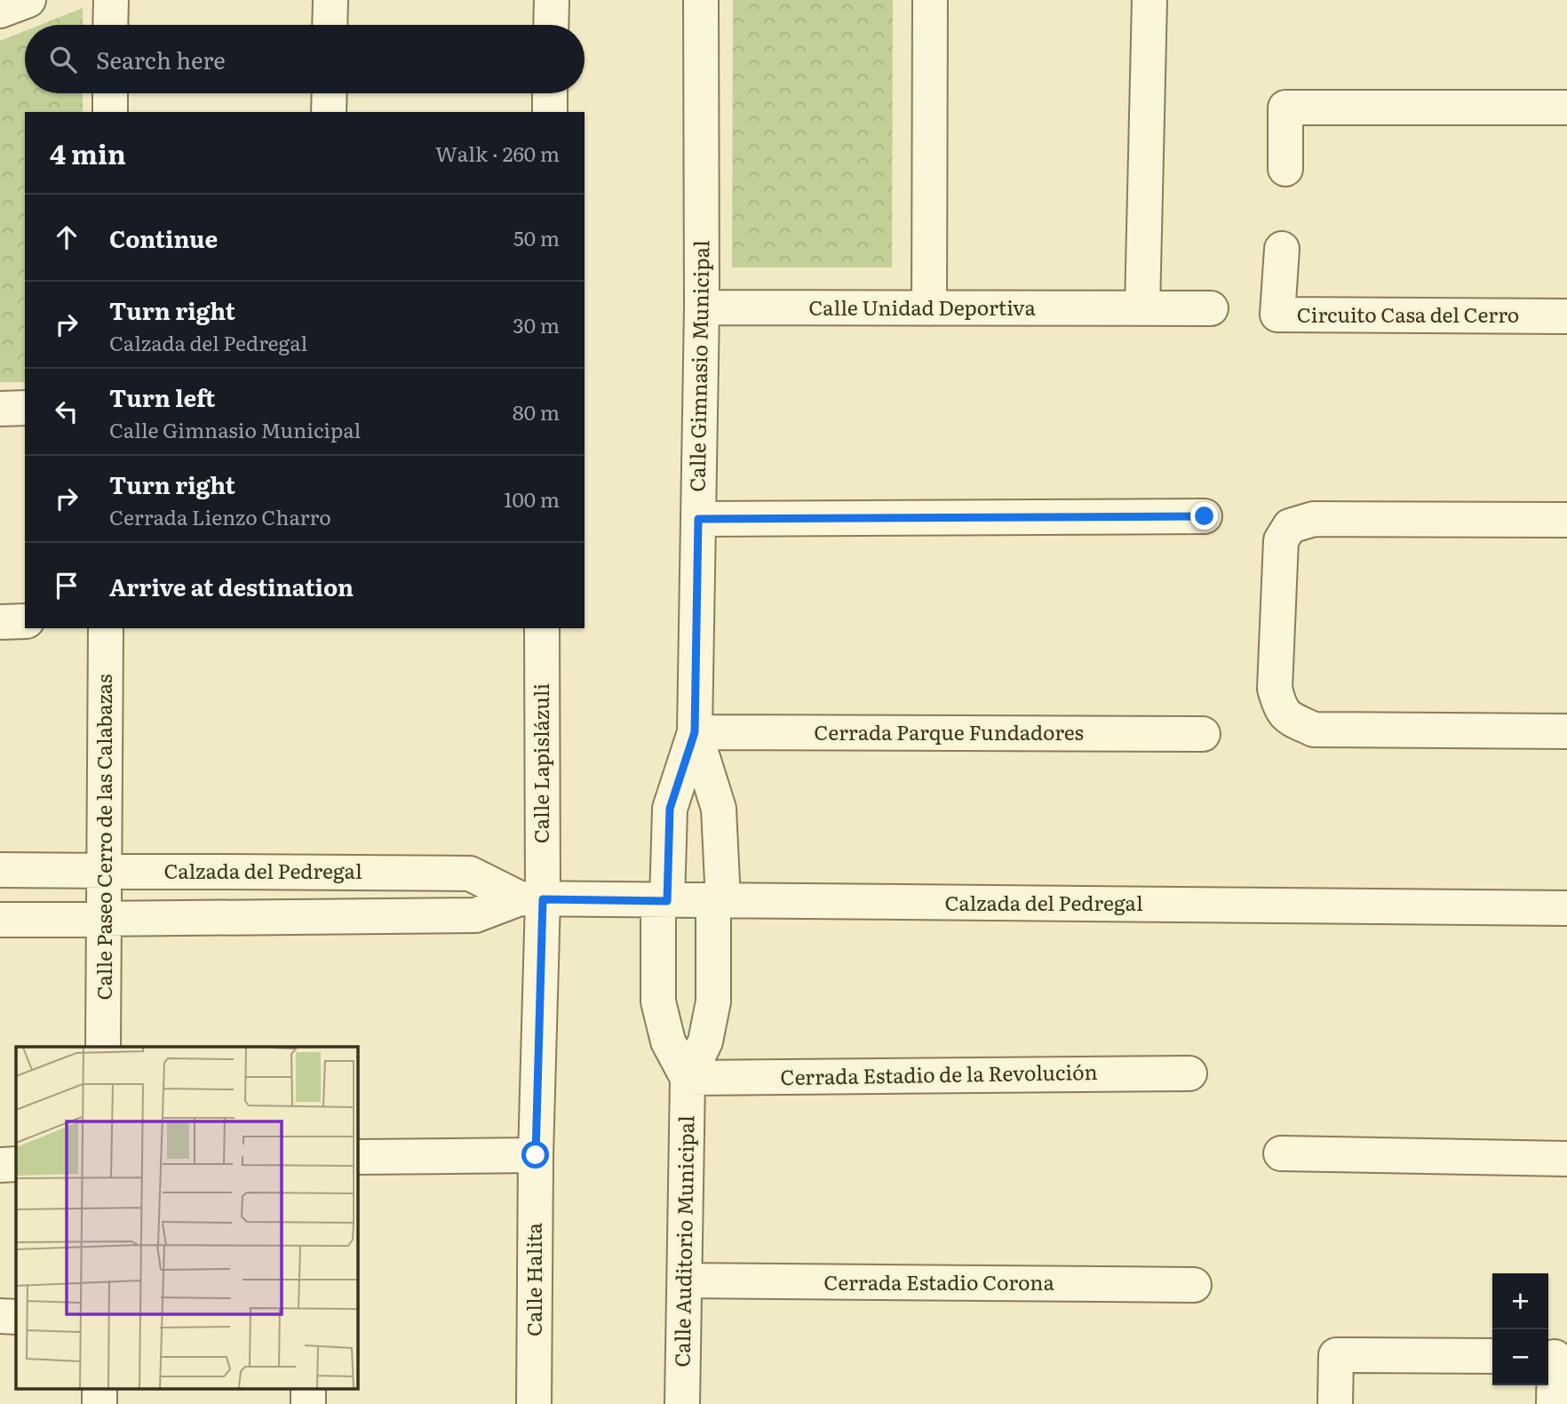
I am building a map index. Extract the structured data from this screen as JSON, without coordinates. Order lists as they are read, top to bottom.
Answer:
{
  "streets": {
    "street": [
      "Calle Unidad Deportiva",
      "Circuito Casa del Cerro",
      "Calle Gimnasio Municipal",
      "Cerrada Parque Fundadores",
      "Calle Lapislázuli",
      "Calle Paseo Cerro de las Calabazas",
      "Calzada del Pedregal",
      "Cerrada Estadio de la Revolución",
      "Calle Auditorio Municipal",
      "Calle Halita",
      "Cerrada Estadio Corona"
    ]
  },
  "crossings": [
    ["Calle Unidad Deportiva", "Calle Gimnasio Municipal"],
    ["Calle Gimnasio Municipal", "Cerrada Parque Fundadores"],
    ["Calle Gimnasio Municipal", "Calzada del Pedregal"],
    ["Calle Gimnasio Municipal", "Calle Auditorio Municipal"],
    ["Calle Lapislázuli", "Calzada del Pedregal"],
    ["Calle Lapislázuli", "Calle Halita"],
    ["Calle Paseo Cerro de las Calabazas", "Calzada del Pedregal"],
    ["Calzada del Pedregal", "Calle Auditorio Municipal"],
    ["Cerrada Estadio de la Revolución", "Calle Auditorio Municipal"],
    ["Calle Auditorio Municipal", "Cerrada Estadio Corona"]
  ],
  "page": {
    "search": "Search here",
    "heading": ["4 min", "Walk · 260 m"],
    "list": [
      ["Continue", "50 m"],
      ["Turn right", "Calzada del Pedregal", "30 m"],
      ["Turn left", "Calle Gimnasio Municipal", "80 m"],
      ["Turn right", "Cerrada Lienzo Charro", "100 m"],
      "Arrive at destination"
    ],
    "map_buttons": ["+", "−"]
  }
}
